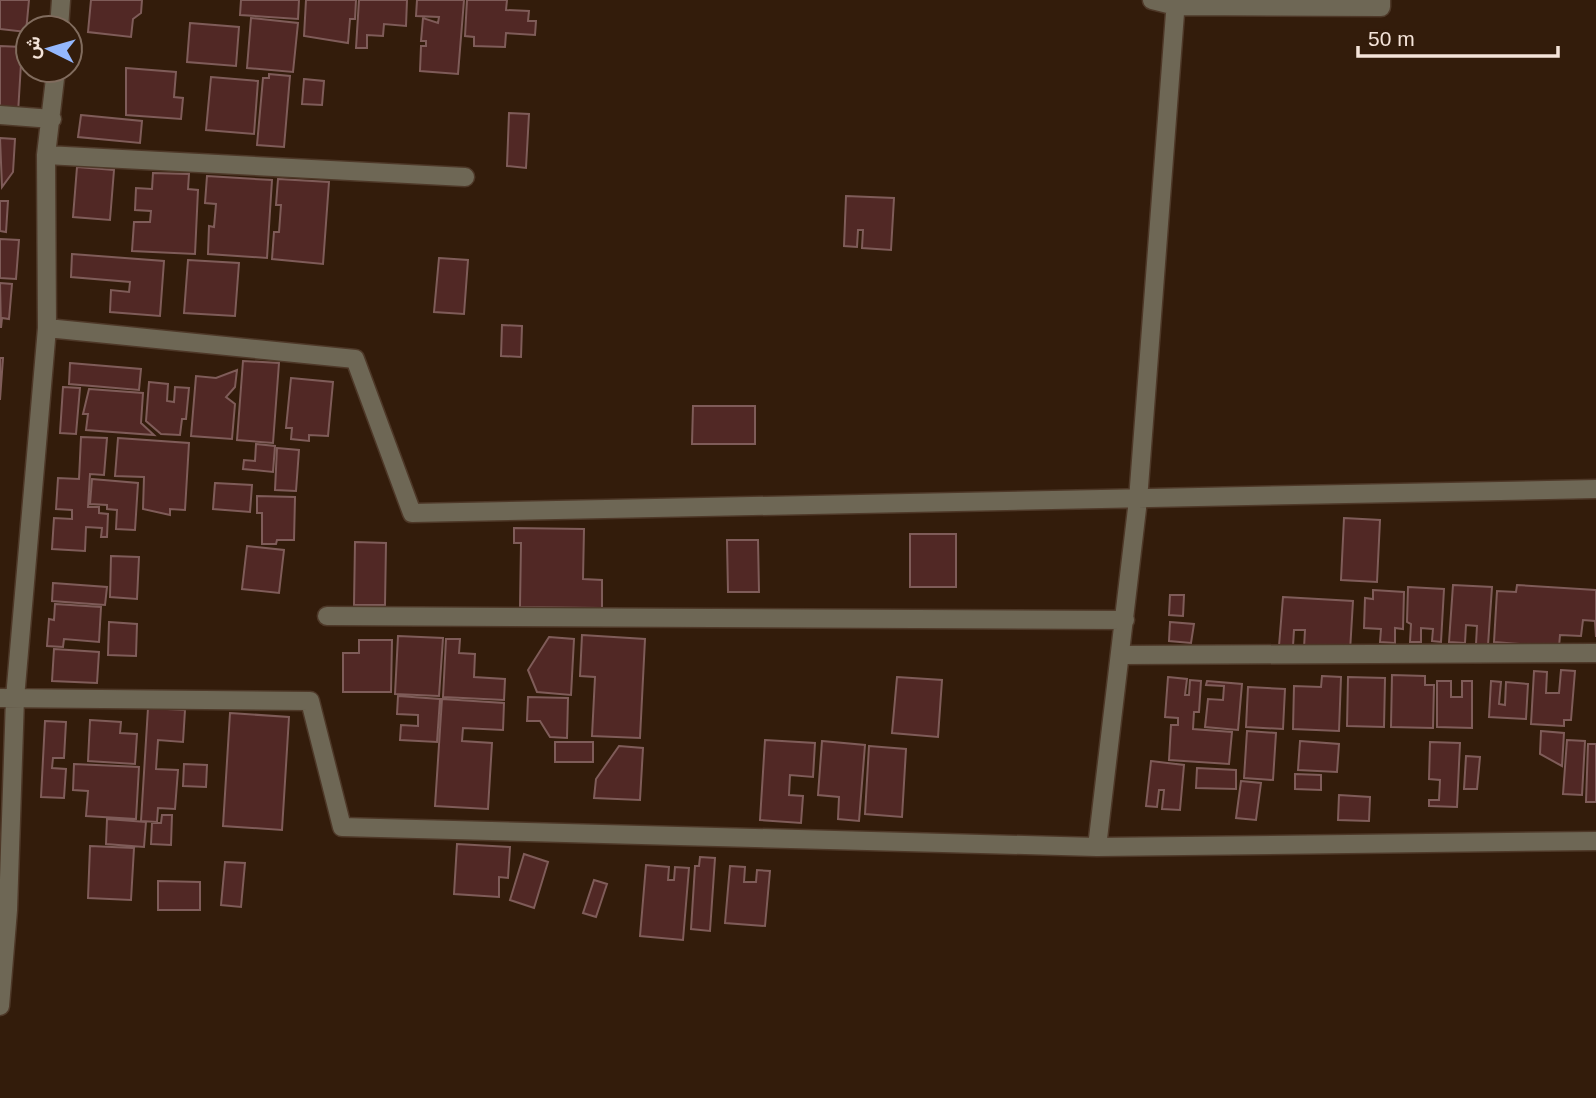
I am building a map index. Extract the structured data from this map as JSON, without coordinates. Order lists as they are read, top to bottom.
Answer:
{
  "scale_bar": "50 m",
  "north": "left"
}
